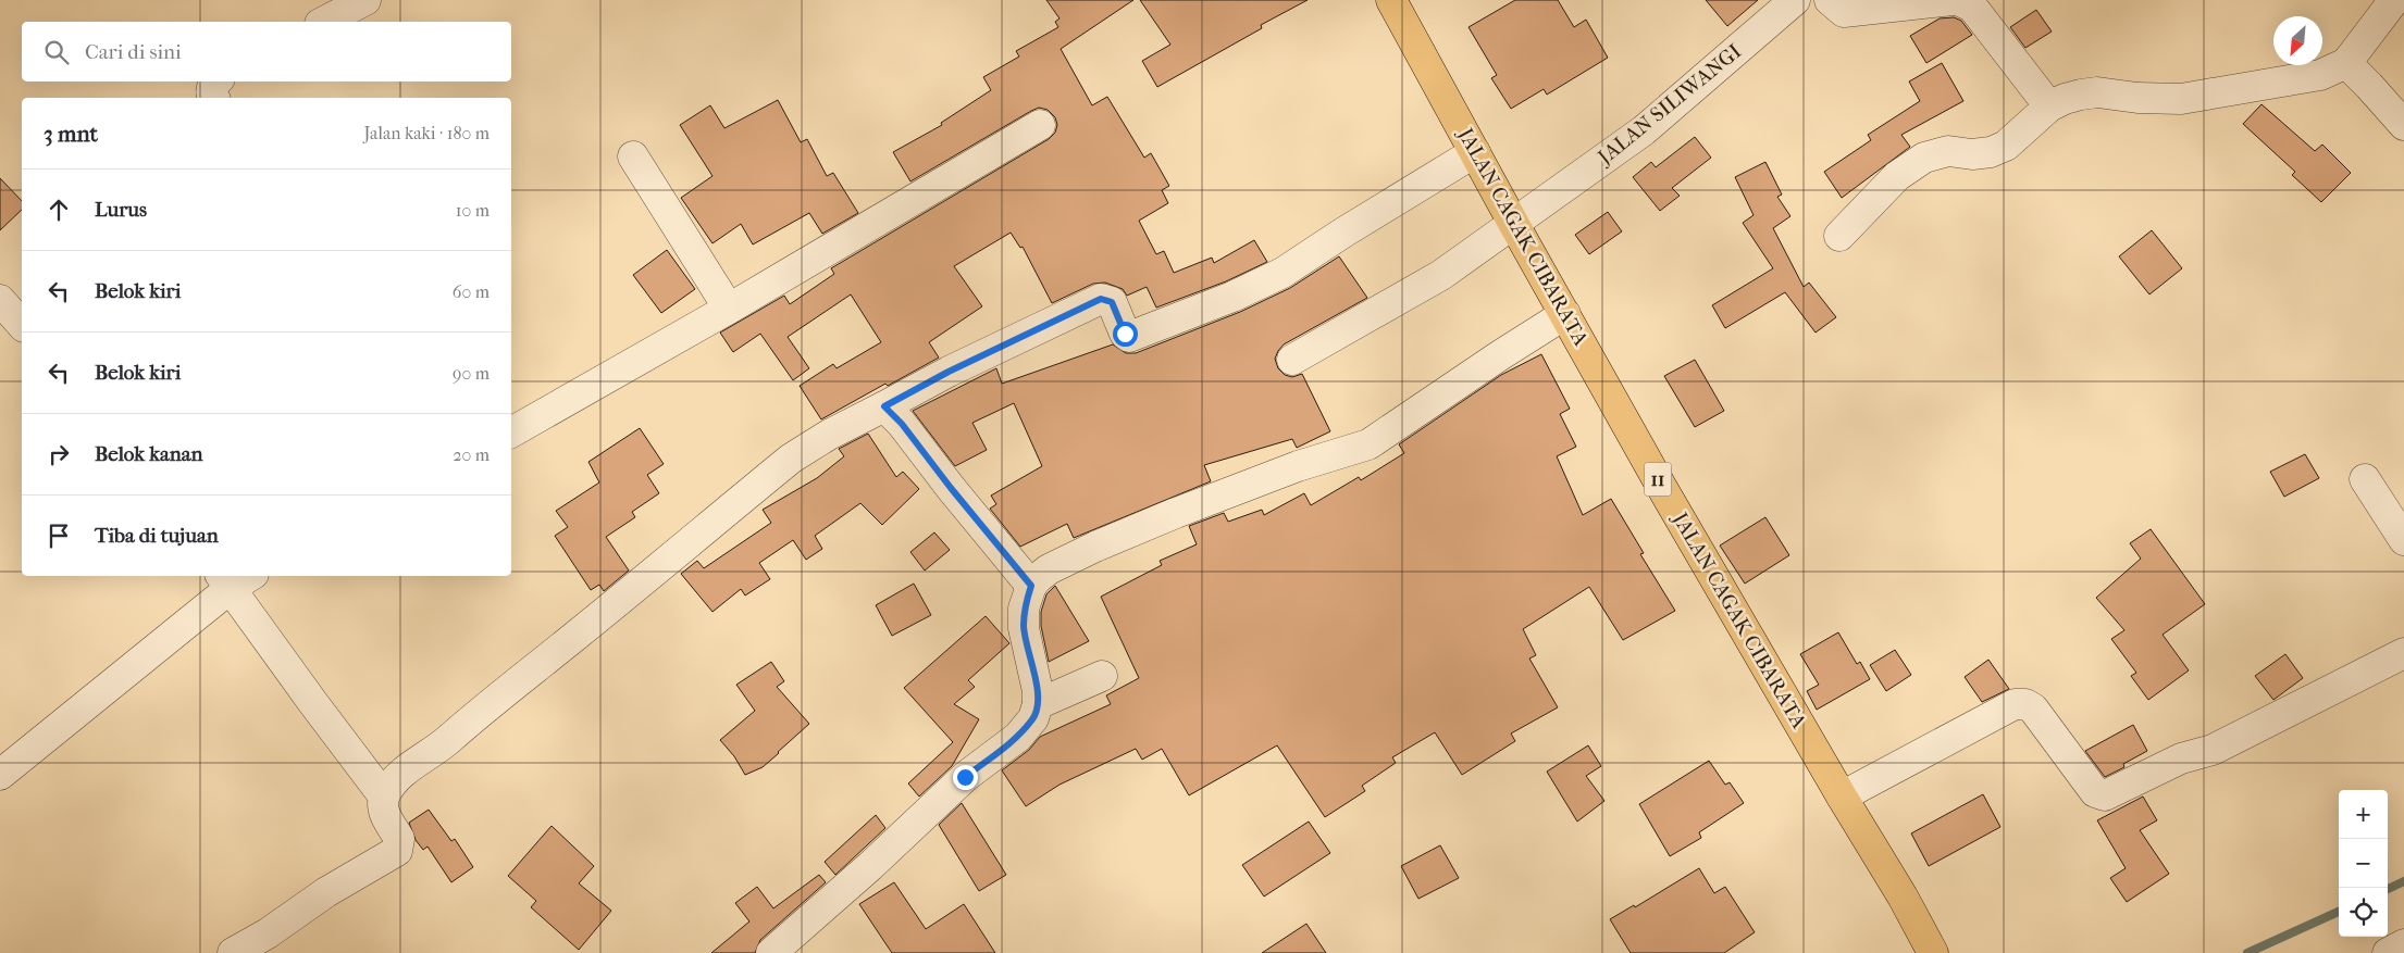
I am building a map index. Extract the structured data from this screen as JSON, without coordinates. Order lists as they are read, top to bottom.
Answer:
{
  "streets": {
    "highway": ["JALAN CAGAK CIBARATA", "11"],
    "street": ["JALAN SILIWANGI"]
  },
  "crossings": [
    ["JALAN SILIWANGI", "JALAN CAGAK CIBARATA"]
  ],
  "north": "bottom left",
  "page": {
    "search": "Cari di sini",
    "heading": ["3 mnt", "Jalan kaki · 180 m"],
    "list": [
      ["Lurus", "10 m"],
      ["Belok kiri", "60 m"],
      ["Belok kiri", "90 m"],
      ["Belok kanan", "20 m"],
      "Tiba di tujuan"
    ],
    "map_buttons": ["+", "−"]
  }
}
